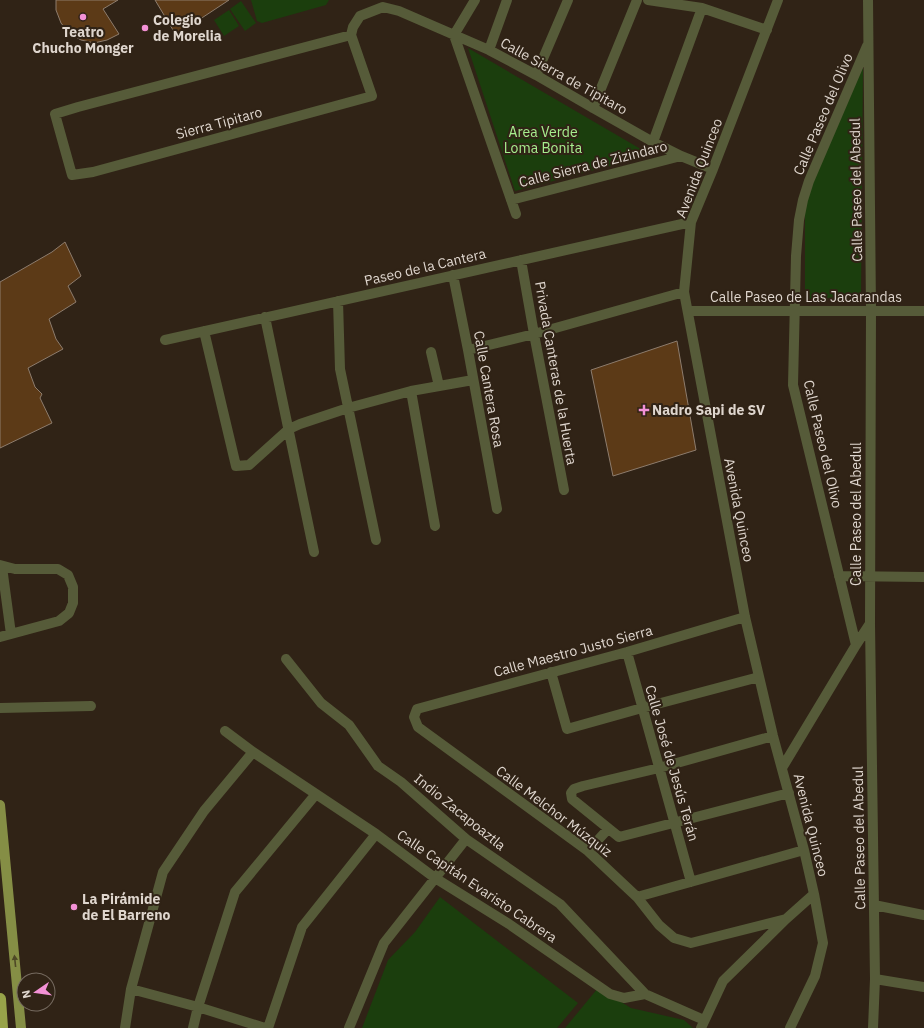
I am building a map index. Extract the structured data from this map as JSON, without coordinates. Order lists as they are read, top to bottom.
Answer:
{
  "streets": {
    "street": [
      "Calle Sierra de Tipitaro",
      "Calle Paseo del Olivo",
      "Sierra Tipitaro",
      "Calle Sierra de Zizindaro",
      "Avenida Quinceo",
      "Calle Paseo del Abedul",
      "Paseo de la Cantera",
      "Calle Paseo de Las Jacarandas",
      "Privada Canteras de la Huerta",
      "Calle Cantera Rosa",
      "Calle Maestro Justo Sierra",
      "Calle José de Jesús Terán",
      "Calle Melchor Múzquiz",
      "Indio Zacapoaztla",
      "Calle Capitán Evaristo Cabrera"
    ]
  },
  "crossings": [
    ["Calle Sierra de Tipitaro", "Sierra Tipitaro"],
    ["Calle Sierra de Tipitaro", "Calle Sierra de Zizindaro"],
    ["Calle Sierra de Tipitaro", "Avenida Quinceo"],
    ["Calle Paseo del Olivo", "Calle Paseo del Abedul"],
    ["Calle Paseo del Olivo", "Calle Paseo de Las Jacarandas"],
    ["Avenida Quinceo", "Paseo de la Cantera"],
    ["Avenida Quinceo", "Calle Paseo de Las Jacarandas"],
    ["Avenida Quinceo", "Calle Maestro Justo Sierra"],
    ["Calle Paseo del Abedul", "Calle Paseo de Las Jacarandas"],
    ["Paseo de la Cantera", "Privada Canteras de la Huerta"],
    ["Paseo de la Cantera", "Calle Cantera Rosa"],
    ["Calle Maestro Justo Sierra", "Calle José de Jesús Terán"],
    ["Calle Maestro Justo Sierra", "Calle Melchor Múzquiz"],
    ["Indio Zacapoaztla", "Calle Capitán Evaristo Cabrera"]
  ],
  "parks": ["Area Verde Loma Bonita"],
  "places": {
    "other": ["Teatro Chucho Monger", "Colegio de Morelia", "La Pirámide de El Barreno"],
    "health": ["Nadro Sapi de SV"]
  },
  "north": "left"
}
